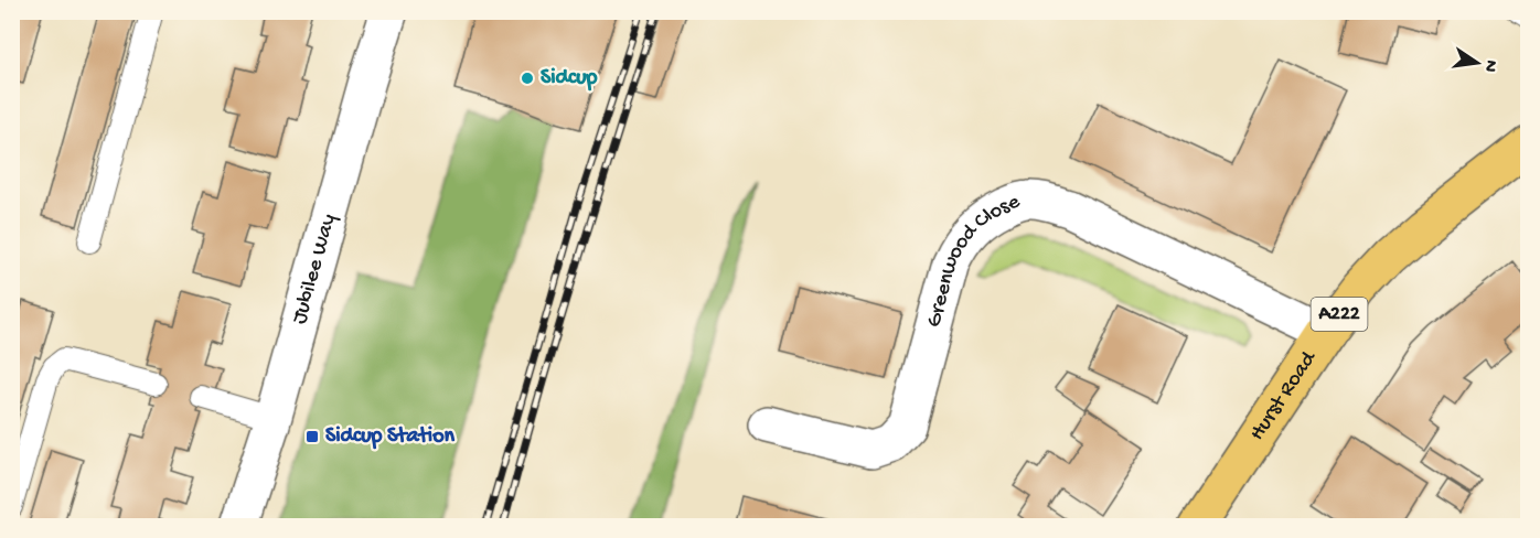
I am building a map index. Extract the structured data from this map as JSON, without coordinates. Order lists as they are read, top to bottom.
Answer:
{
  "streets": {
    "main road": ["A222", "Hurst Road"],
    "street": ["Greenwood Close", "Jubilee Way"]
  },
  "crossings": [
    ["Greenwood Close", "Hurst Road"]
  ],
  "places": {
    "other": ["Sidcup"],
    "transit": ["Sidcup Station"]
  },
  "north": "right"
}
